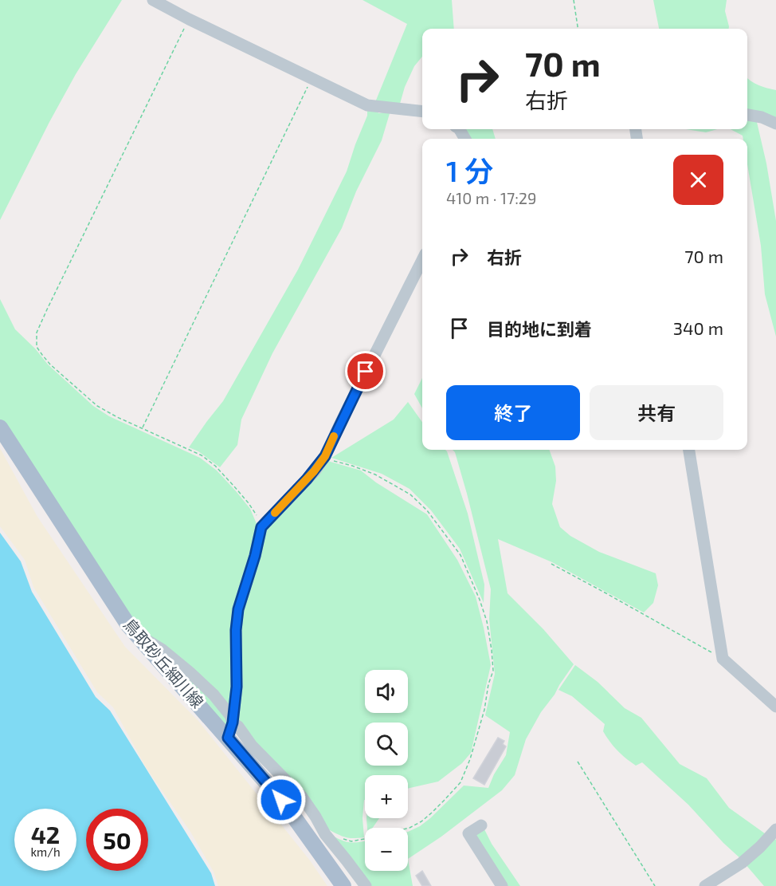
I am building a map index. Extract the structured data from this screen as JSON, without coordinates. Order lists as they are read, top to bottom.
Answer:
{
  "streets": {
    "main road": ["鳥取砂丘細川線"]
  },
  "page": {
    "turn": ["70 m", "右折"],
    "heading": ["1 分", "410 m · 17:29"],
    "list": [
      {
        "name": "右折",
        "value": "70 m"
      },
      {
        "name": "目的地に到着",
        "value": "340 m"
      }
    ],
    "buttons": ["終了", "共有"],
    "map_buttons": ["+", "−"],
    "speed": "42 km/h",
    "limit": "50"
  }
}
